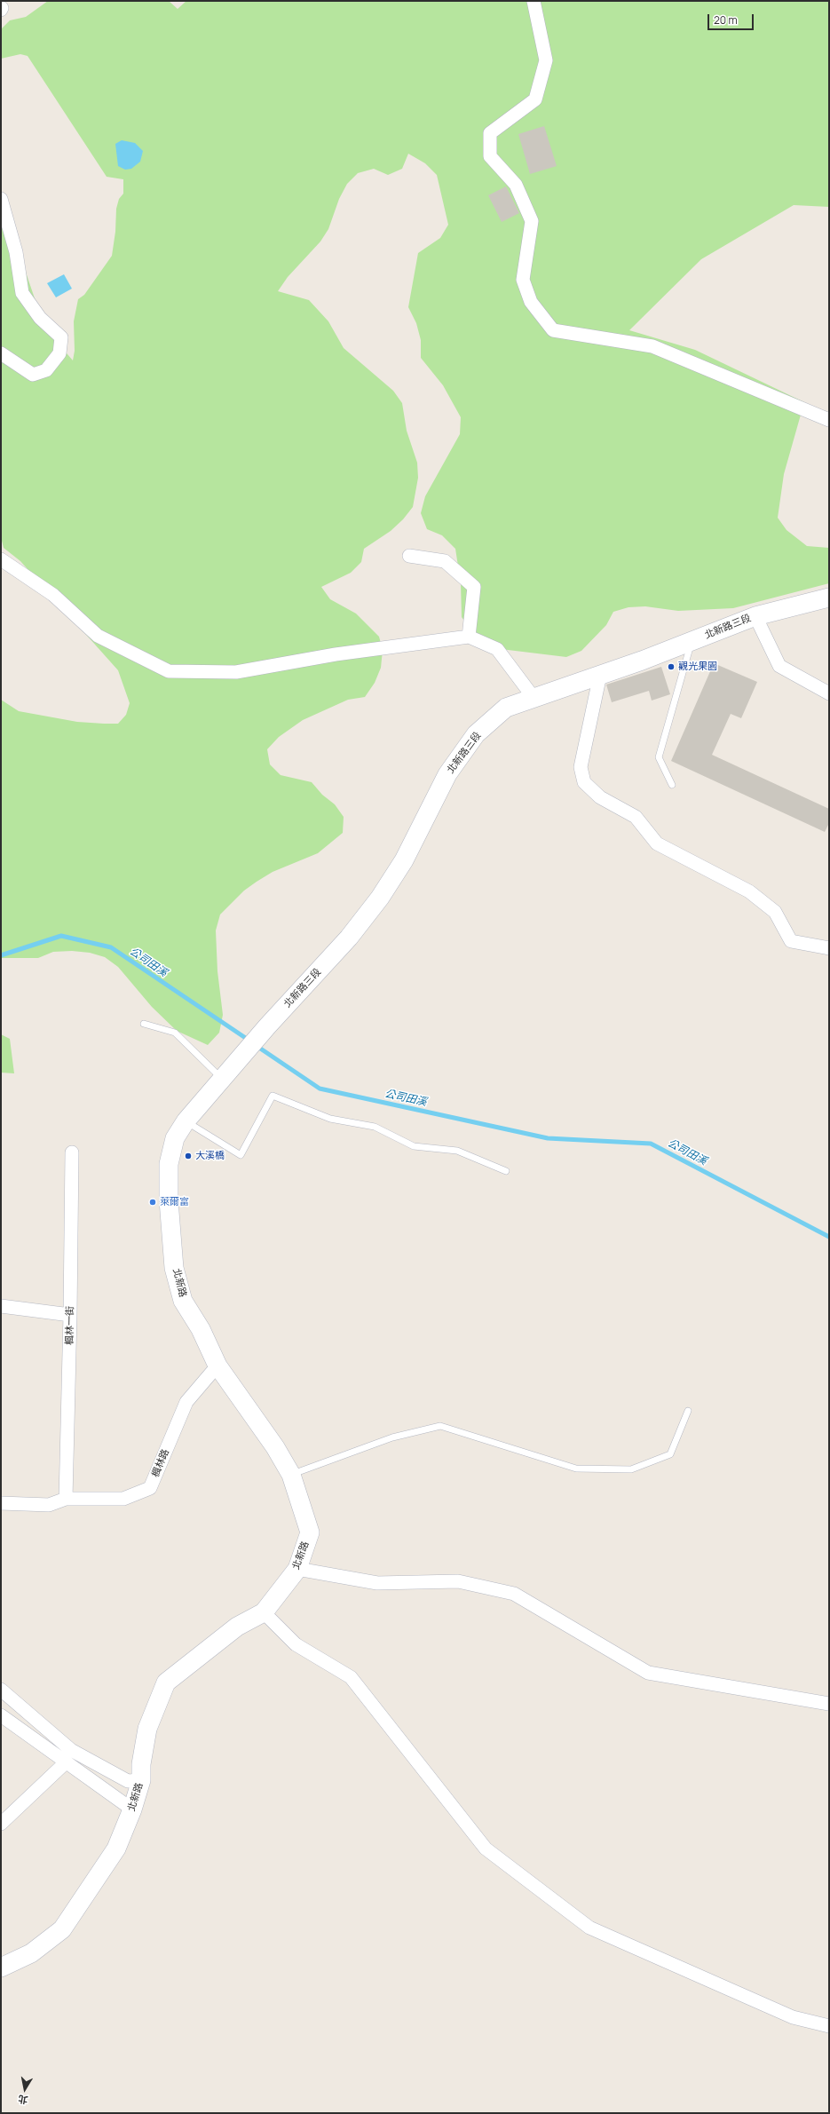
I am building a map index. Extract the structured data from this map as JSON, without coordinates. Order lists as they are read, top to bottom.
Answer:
{
  "streets": {
    "main road": ["北新路三段", "北新路"],
    "street": ["楓林一街", "楓林路"]
  },
  "crossings": [
    ["北新路三段", "北新路"],
    ["北新路", "楓林路"],
    ["楓林一街", "楓林路"]
  ],
  "water": ["公司田溪"],
  "places": ["觀光果園", "大溪橋", "萊爾富"],
  "scale_bar": "20 m",
  "north": "bottom"
}
